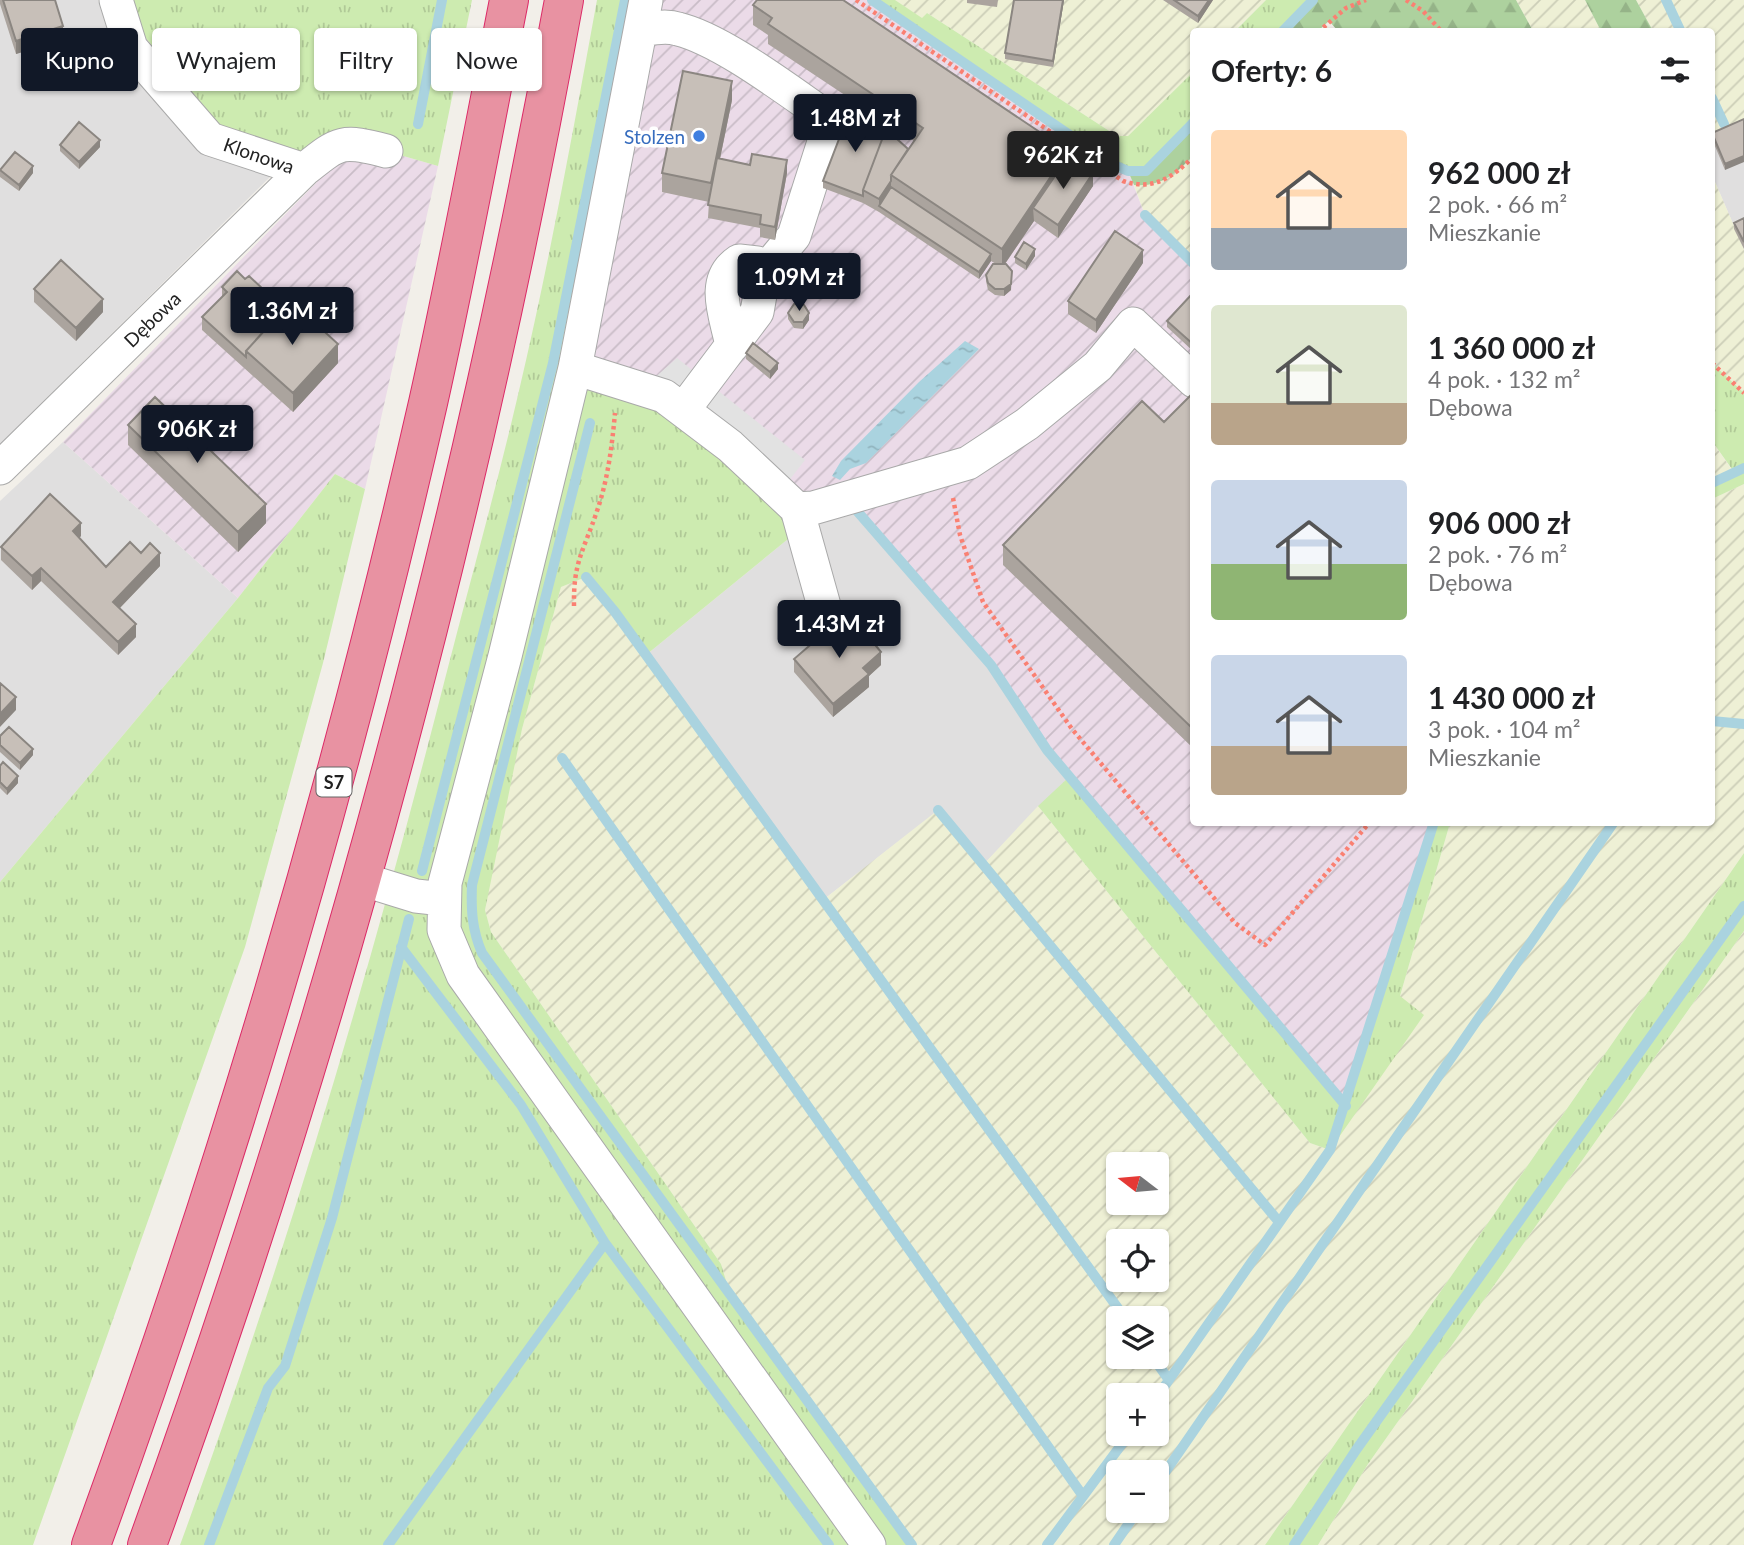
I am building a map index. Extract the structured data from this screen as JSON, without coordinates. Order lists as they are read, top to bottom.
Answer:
{
  "streets": {
    "highway": ["S7"],
    "street": ["Klonowa", "Dębowa"]
  },
  "crossings": [
    ["Klonowa", "Dębowa"]
  ],
  "places": ["Stolzen"],
  "north": "left",
  "page": {
    "chip": [
      "Kupno",
      "Wynajem",
      "Filtry",
      "Nowe"
    ],
    "heading": "Oferty: 6",
    "price": [
      "1.48M zł",
      "962K zł",
      "1.09M zł",
      "1.36M zł",
      "906K zł",
      "1.43M zł"
    ],
    "list": [
      {
        "name": "962 000 zł",
        "note": "2 pok. · 66 m² · Mieszkanie"
      },
      {
        "name": "1 360 000 zł",
        "note": "4 pok. · 132 m² · Dębowa"
      },
      {
        "name": "906 000 zł",
        "note": "2 pok. · 76 m² · Dębowa"
      },
      {
        "name": "1 430 000 zł",
        "note": "3 pok. · 104 m² · Mieszkanie"
      }
    ],
    "map_buttons": ["+", "−"]
  }
}
